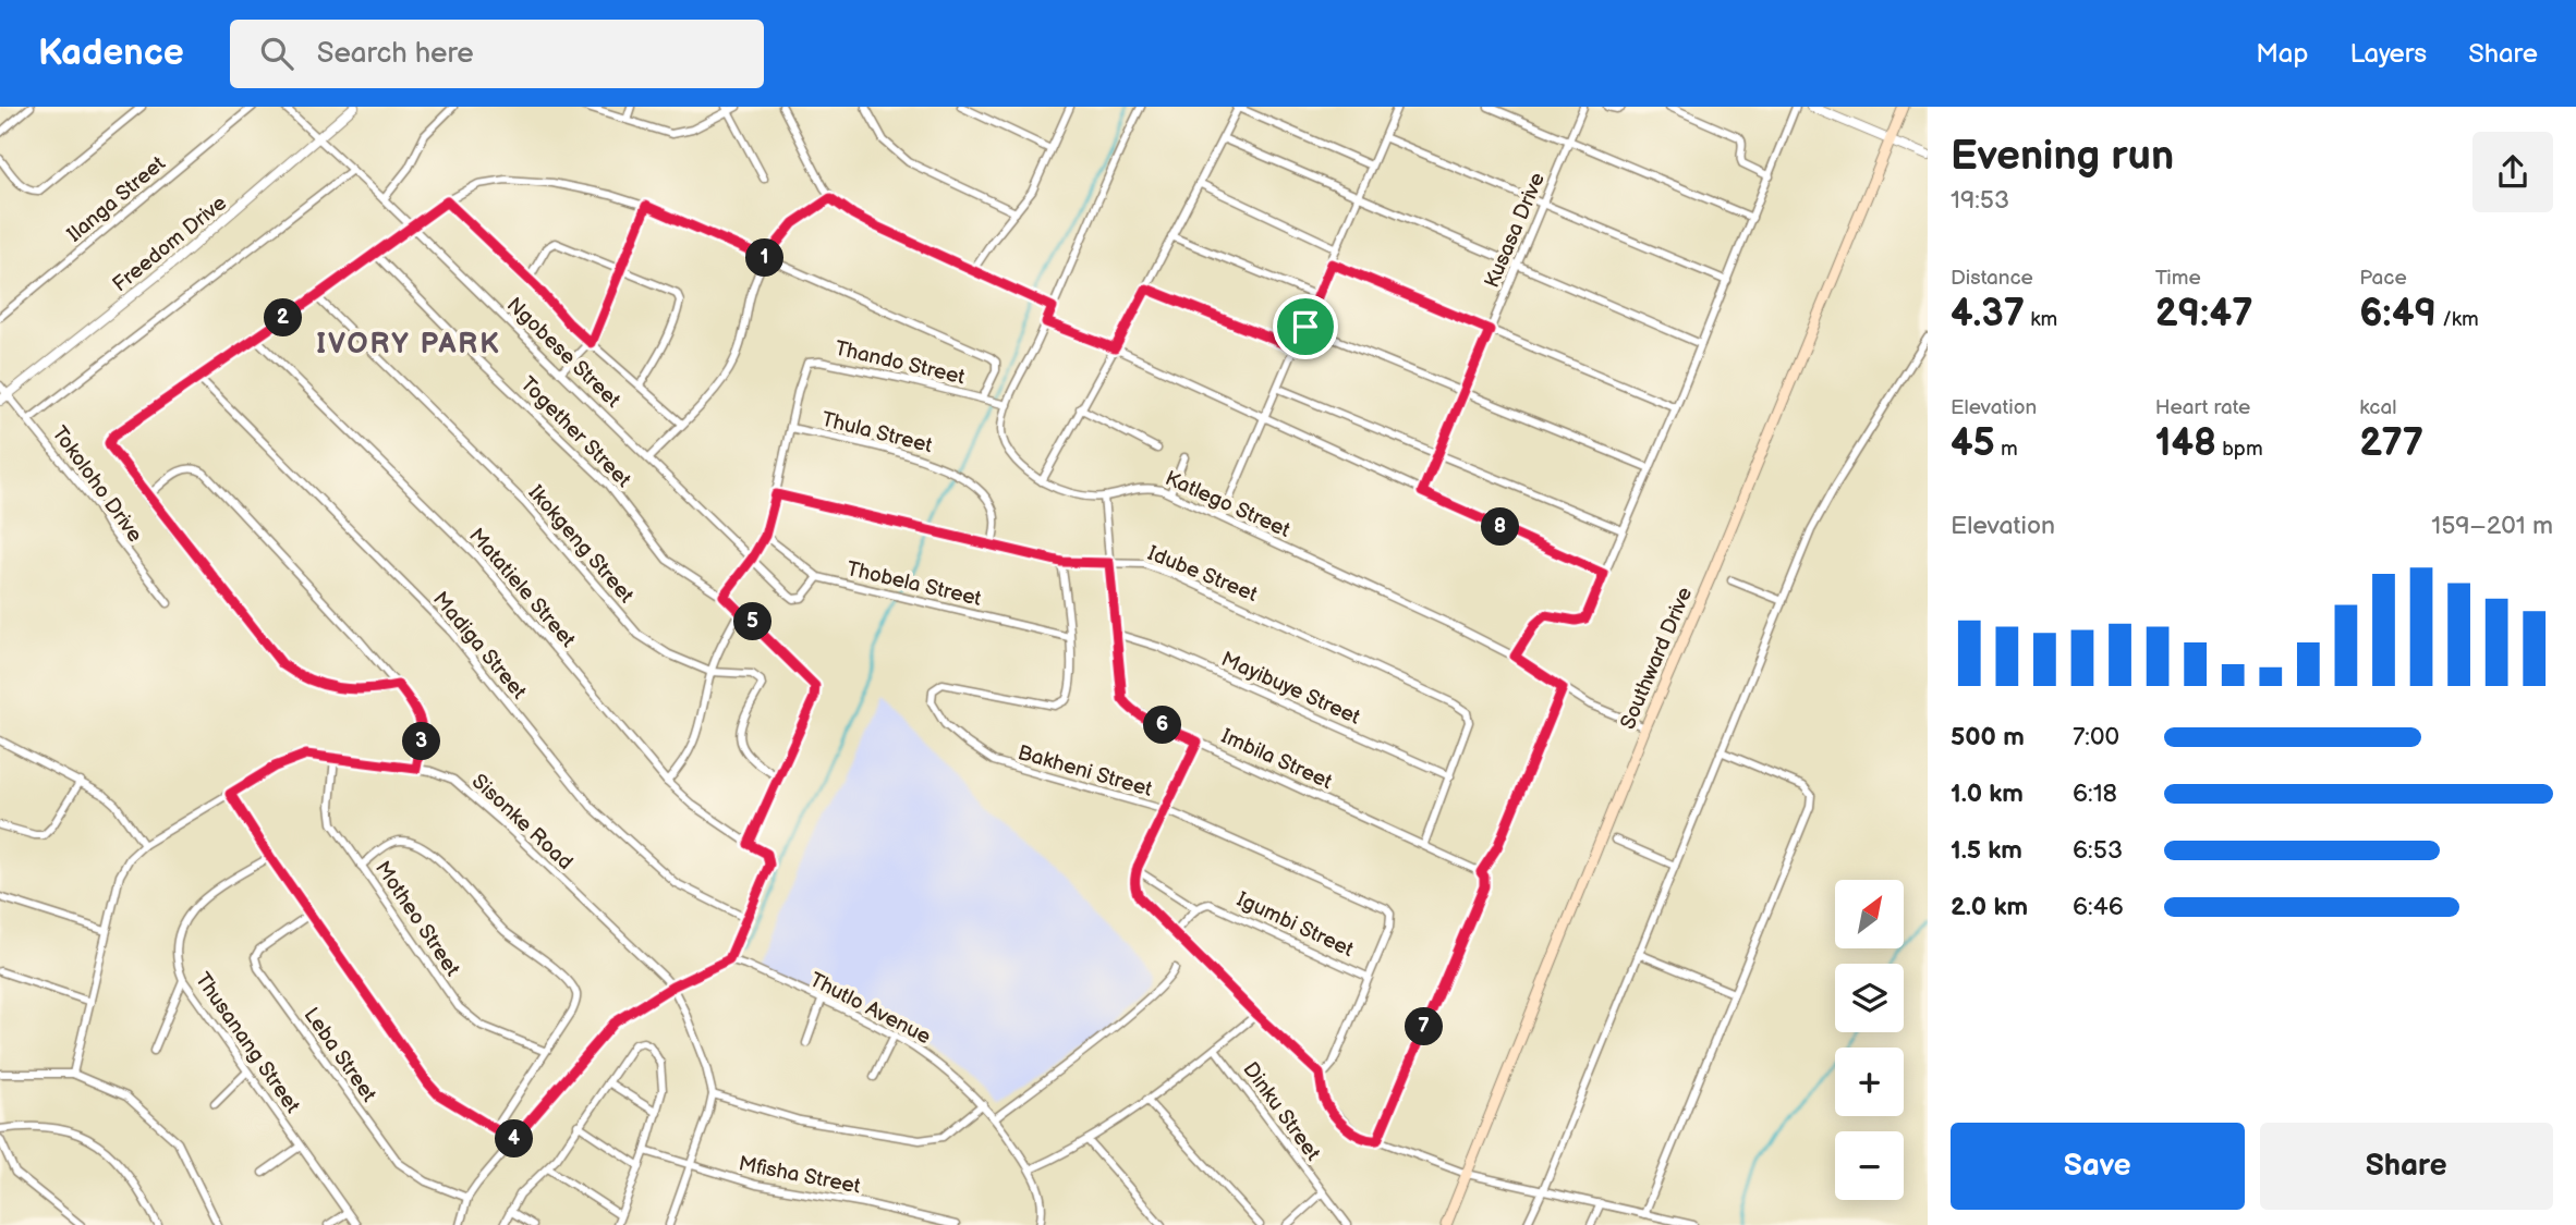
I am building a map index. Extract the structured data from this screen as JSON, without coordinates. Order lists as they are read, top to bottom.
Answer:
{
  "streets": {
    "main road": ["Southward Drive"],
    "street": [
      "Ilanga Street",
      "Kusasa Drive",
      "Freedom Drive",
      "Ngobese Street",
      "Thando Street",
      "Together Street",
      "Thula Street",
      "Tokoloho Drive",
      "Katlego Street",
      "Ikokgeng Street",
      "Idube Street",
      "Thobela Street",
      "Matatiele Street",
      "Madiga Street",
      "Mayibuye Street",
      "Imbila Street",
      "Bakheni Street",
      "Sisonke Road",
      "Motheo Street",
      "Igumbi Street",
      "Thutlo Avenue",
      "Thusanang Street",
      "Leba Street",
      "Dinku Street",
      "Mfisha Street"
    ]
  },
  "crossings": [
    ["Freedom Drive", "Ngobese Street"],
    ["Freedom Drive", "Tokoloho Drive"],
    ["Ngobese Street", "Thando Street"],
    ["Ngobese Street", "Thobela Street"],
    ["Thando Street", "Thula Street"],
    ["Thando Street", "Katlego Street"],
    ["Thando Street", "Idube Street"],
    ["Thando Street", "Thobela Street"],
    ["Together Street", "Ikokgeng Street"],
    ["Thula Street", "Idube Street"],
    ["Katlego Street", "Southward Drive"],
    ["Katlego Street", "Imbila Street"],
    ["Idube Street", "Mayibuye Street"],
    ["Idube Street", "Imbila Street"],
    ["Idube Street", "Bakheni Street"],
    ["Thobela Street", "Bakheni Street"],
    ["Matatiele Street", "Madiga Street"],
    ["Mayibuye Street", "Imbila Street"],
    ["Bakheni Street", "Igumbi Street"],
    ["Sisonke Road", "Motheo Street"]
  ],
  "districts": ["IVORY PARK"],
  "north": "top right",
  "page": {
    "header": "Kadence",
    "search": "Search here",
    "nav": ["Map", "Layers", "Share"],
    "heading": ["Evening run", "19:53"],
    "stats": [
      ["Distance", "4.37 km"],
      ["Time", "29:47"],
      ["Pace", "6:49 /km"],
      ["Elevation", "45 m"],
      ["Heart rate", "148 bpm"],
      ["kcal", "277"]
    ],
    "pins": [
      "1",
      "2",
      "8",
      "5",
      "6",
      "3",
      "7",
      "4"
    ],
    "chart": ["Elevation", "159–201 m"],
    "list": [
      {
        "name": "500 m",
        "note": "7:00"
      },
      {
        "name": "1.0 km",
        "note": "6:18"
      },
      {
        "name": "1.5 km",
        "note": "6:53"
      },
      {
        "name": "2.0 km",
        "note": "6:46"
      }
    ],
    "map_buttons": ["+", "−"],
    "buttons": ["Save", "Share"]
  }
}
